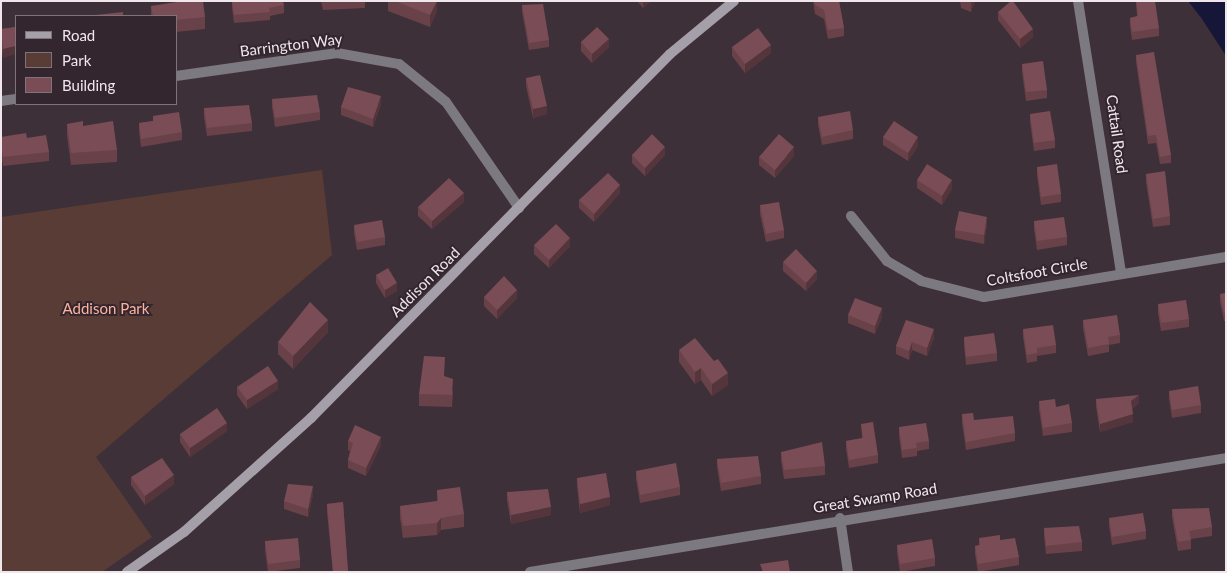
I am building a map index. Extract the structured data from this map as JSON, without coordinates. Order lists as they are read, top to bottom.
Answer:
{
  "streets": {
    "main road": ["Addison Road"],
    "street": [
      "Barrington Way",
      "Cattail Road",
      "Coltsfoot Circle",
      "Great Swamp Road"
    ]
  },
  "crossings": [
    ["Barrington Way", "Addison Road"],
    ["Cattail Road", "Coltsfoot Circle"]
  ],
  "parks": ["Addison Park"],
  "legend": ["Road", "Park", "Building"]
}
